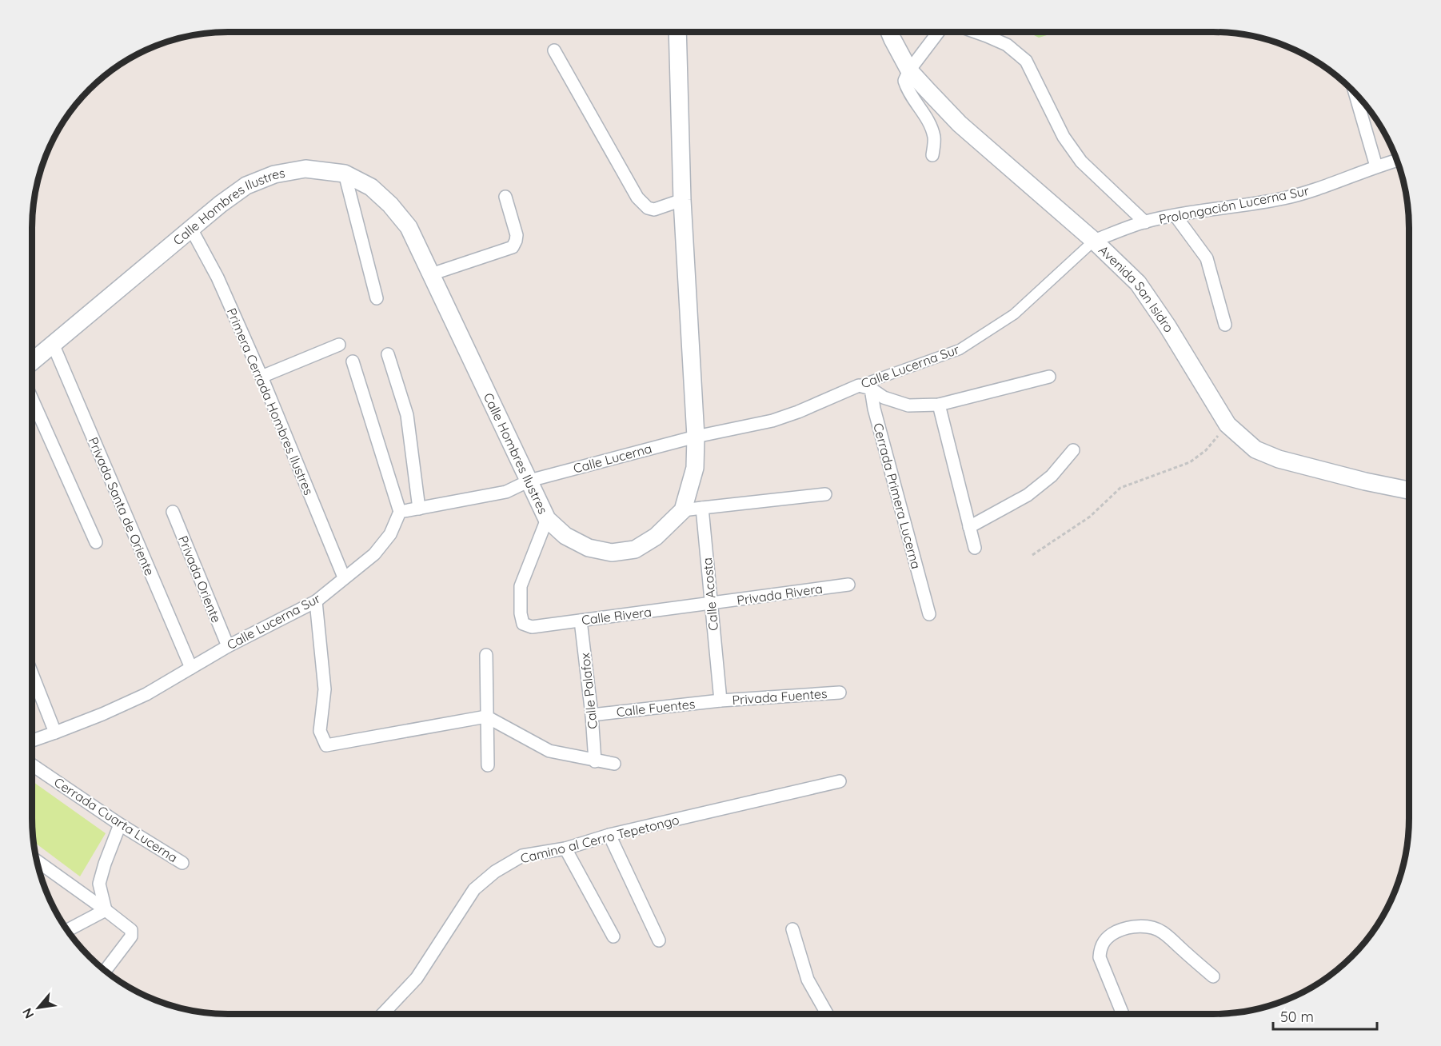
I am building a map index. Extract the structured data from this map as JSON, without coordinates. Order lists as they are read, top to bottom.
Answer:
{
  "streets": {
    "main road": ["Calle Hombres Ilustres", "Avenida San Isidro"],
    "street": [
      "Prolongación Lucerna Sur",
      "Calle Lucerna Sur",
      "Primera Cerrada Hombres Ilustres",
      "Calle Lucerna",
      "Cerrada Primera Lucerna",
      "Privada Santa de Oriente",
      "Privada Oriente",
      "Calle Acosta",
      "Privada Rivera",
      "Calle Rivera",
      "Calle Palafox",
      "Privada Fuentes",
      "Calle Fuentes",
      "Cerrada Cuarta Lucerna",
      "Camino al Cerro Tepetongo"
    ]
  },
  "crossings": [
    ["Prolongación Lucerna Sur", "Avenida San Isidro"],
    ["Prolongación Lucerna Sur", "Calle Lucerna Sur"],
    ["Calle Hombres Ilustres", "Primera Cerrada Hombres Ilustres"],
    ["Calle Hombres Ilustres", "Calle Lucerna"],
    ["Calle Hombres Ilustres", "Privada Santa de Oriente"],
    ["Calle Hombres Ilustres", "Calle Rivera"],
    ["Avenida San Isidro", "Calle Lucerna Sur"],
    ["Calle Lucerna Sur", "Primera Cerrada Hombres Ilustres"],
    ["Calle Lucerna Sur", "Calle Lucerna"],
    ["Calle Lucerna Sur", "Privada Santa de Oriente"],
    ["Calle Lucerna Sur", "Privada Oriente"],
    ["Calle Acosta", "Privada Rivera"],
    ["Calle Acosta", "Calle Rivera"],
    ["Calle Acosta", "Privada Fuentes"],
    ["Calle Acosta", "Calle Fuentes"],
    ["Privada Rivera", "Calle Rivera"],
    ["Calle Rivera", "Calle Palafox"],
    ["Calle Palafox", "Calle Fuentes"],
    ["Privada Fuentes", "Calle Fuentes"]
  ],
  "scale_bar": "50 m",
  "north": "bottom left"
}
